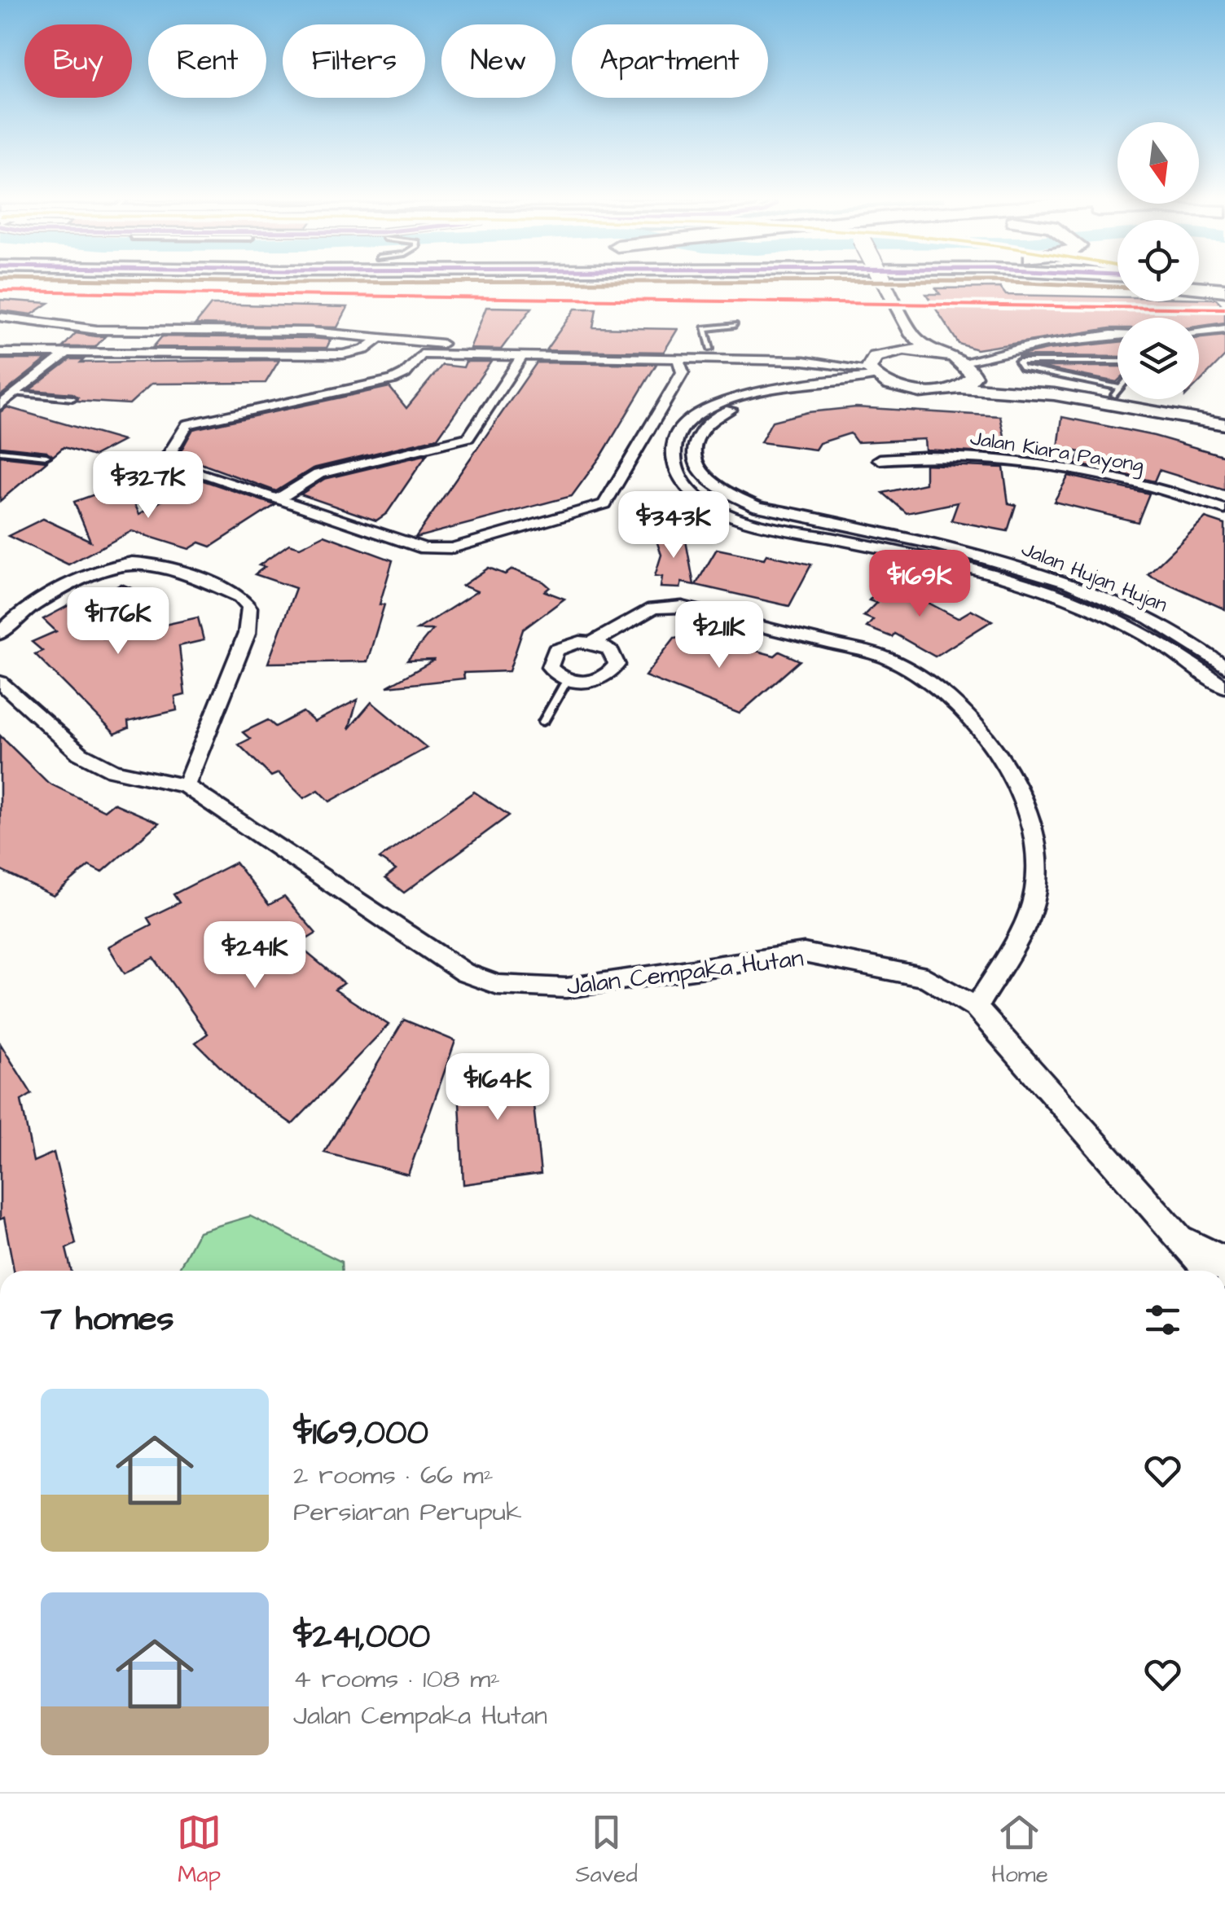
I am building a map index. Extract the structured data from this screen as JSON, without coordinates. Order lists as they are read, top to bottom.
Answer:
{
  "streets": {
    "street": ["Jalan Kiara Payong", "Jalan Hujan Hujan", "Jalan Cempaka Hutan"]
  },
  "lines": ["rail line 2"],
  "north": "bottom",
  "page": {
    "chip": [
      "Buy",
      "Rent",
      "Filters",
      "New",
      "Apartment"
    ],
    "price": [
      "$327K",
      "$343K",
      "$169K",
      "$176K",
      "$211K",
      "$241K",
      "$164K"
    ],
    "heading": "7 homes",
    "list": [
      {
        "name": "$169,000",
        "note": "2 rooms · 66 m² · Persiaran Perupuk"
      },
      {
        "name": "$241,000",
        "note": "4 rooms · 108 m² · Jalan Cempaka Hutan"
      }
    ],
    "tabs": ["Map", "Saved", "Home"]
  }
}
